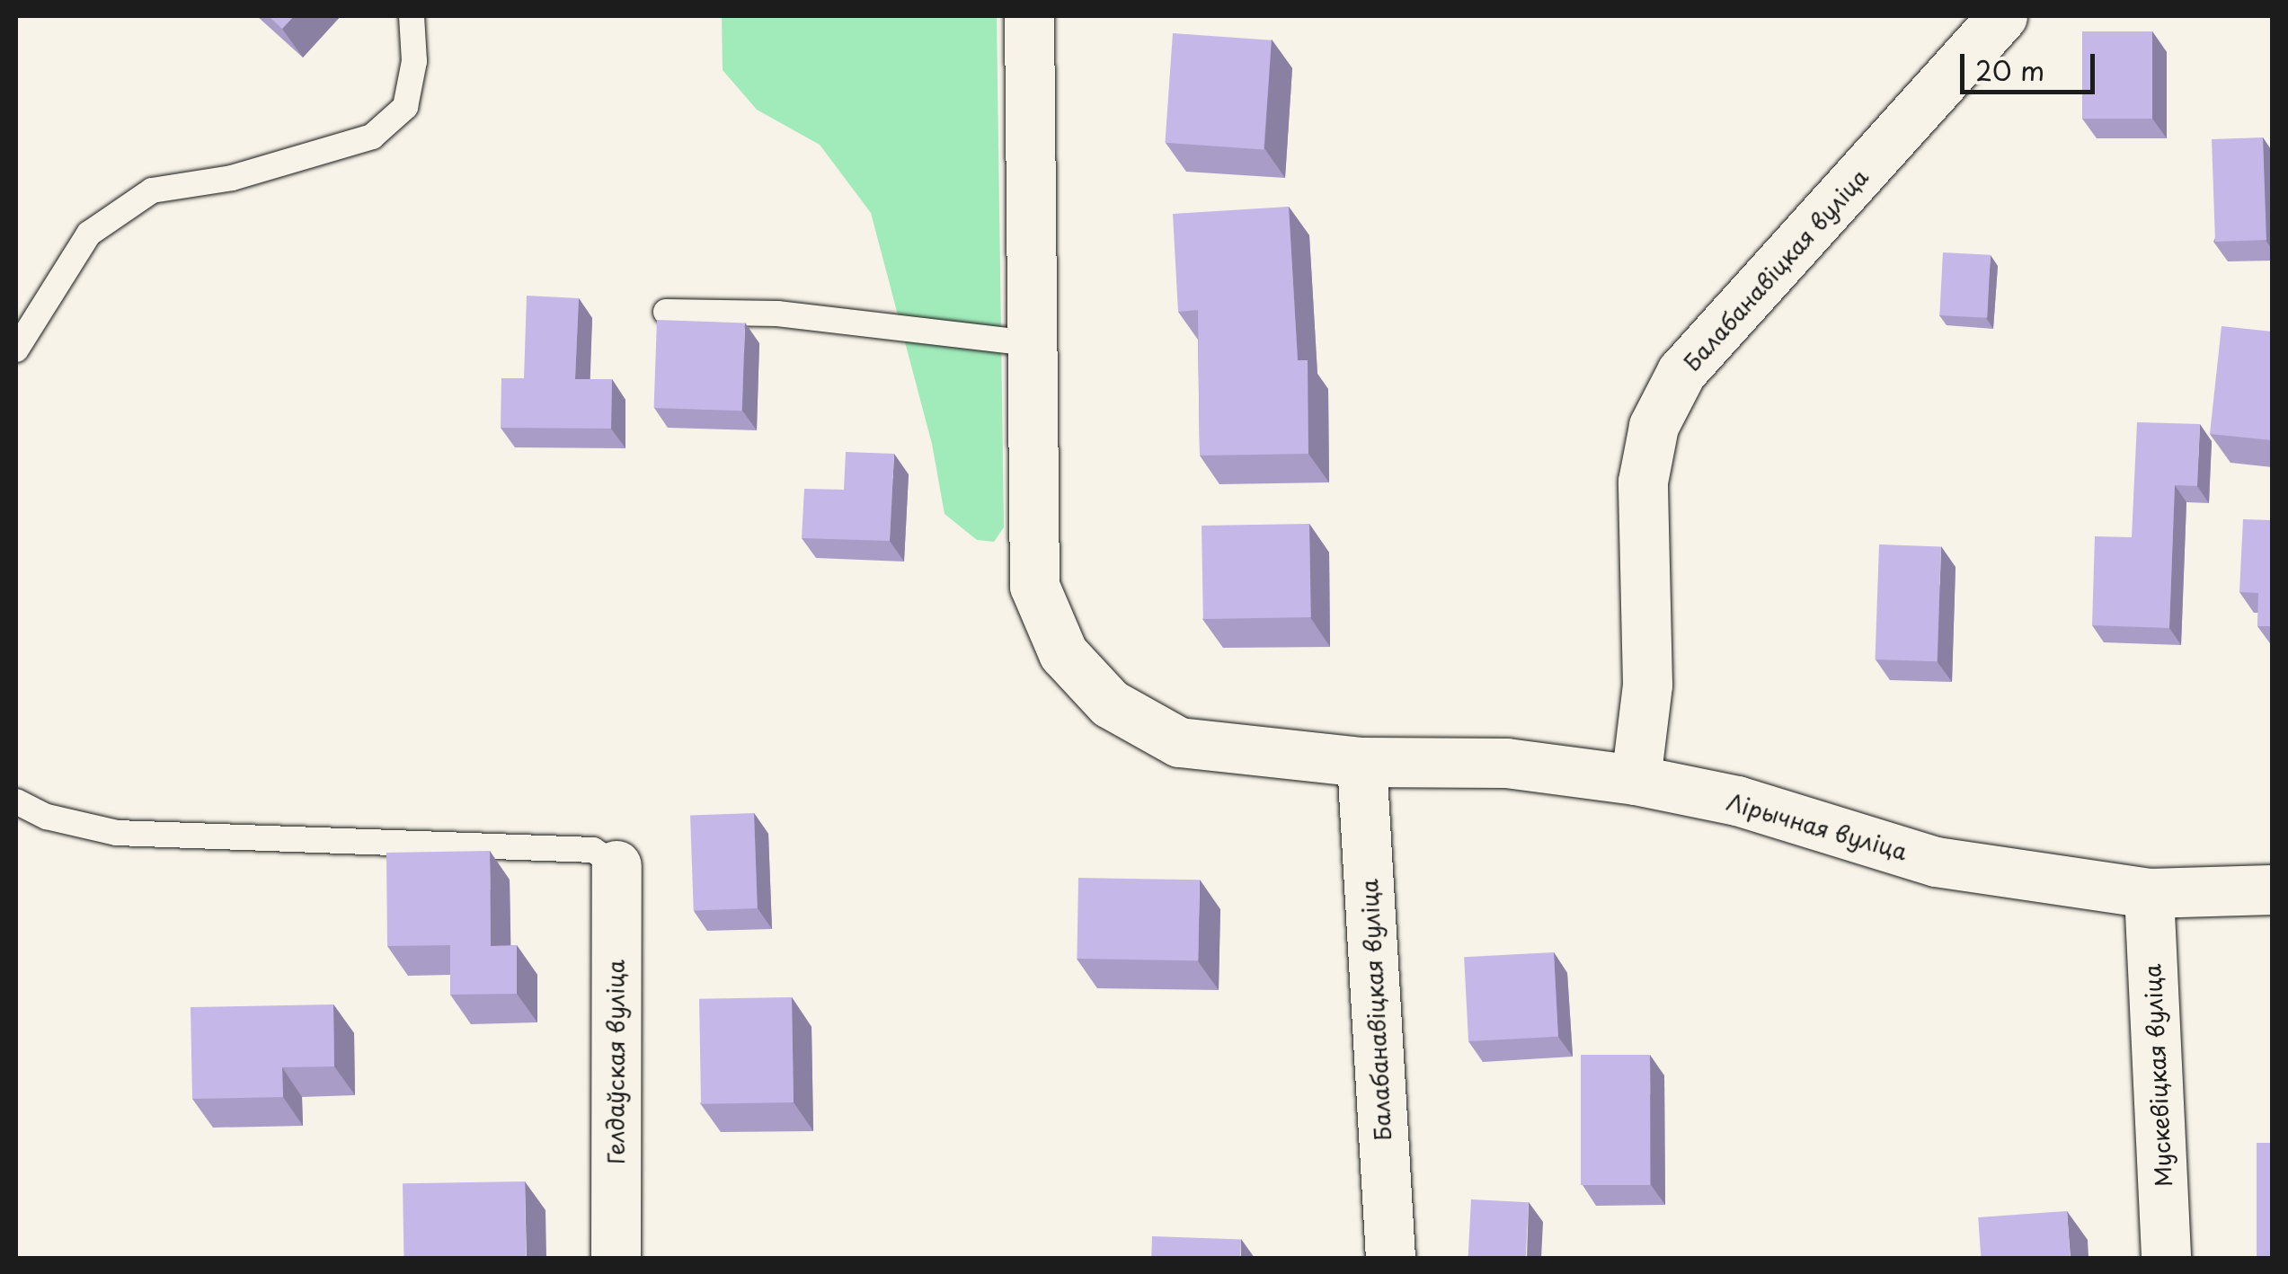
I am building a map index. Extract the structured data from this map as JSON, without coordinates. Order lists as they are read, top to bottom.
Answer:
{
  "streets": {
    "street": [
      "Балабанавіцкая вуліца",
      "Лірычная вуліца",
      "Гелдаўская вуліца",
      "Мускевіцкая вуліца"
    ]
  },
  "crossings": [
    ["Балабанавіцкая вуліца", "Лірычная вуліца"],
    ["Лірычная вуліца", "Мускевіцкая вуліца"]
  ],
  "scale_bar": "20 m"
}
